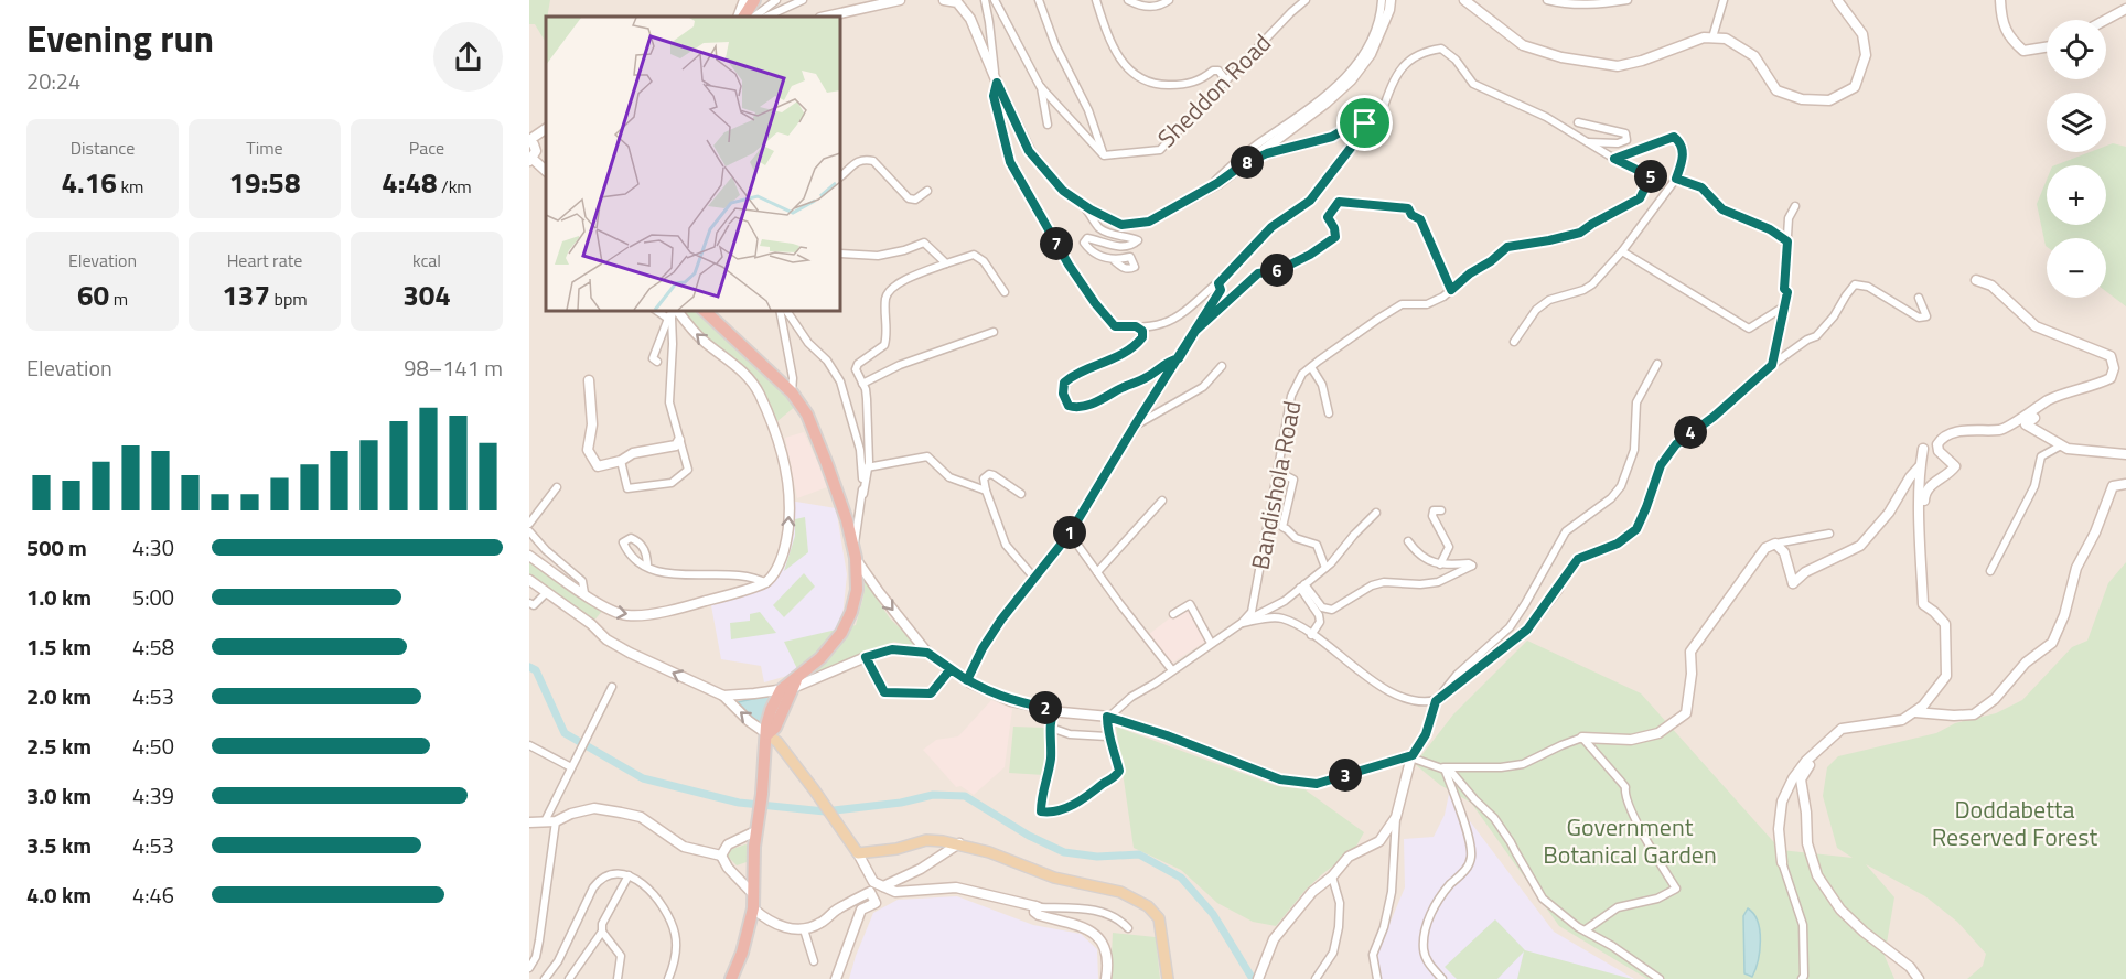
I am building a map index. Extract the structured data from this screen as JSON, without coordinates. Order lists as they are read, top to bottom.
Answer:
{
  "streets": {
    "street": ["Sheddon Road", "Bandishola Road"]
  },
  "parks": ["Doddabetta Reserved Forest", "Government Botanical Garden"],
  "page": {
    "heading": ["Evening run", "20:24"],
    "map_buttons": ["+", "−"],
    "stats": [
      ["Distance", "4.16 km"],
      ["Time", "19:58"],
      ["Pace", "4:48 /km"],
      ["Elevation", "60 m"],
      ["Heart rate", "137 bpm"],
      ["kcal", "304"]
    ],
    "pins": [
      "8",
      "5",
      "7",
      "6",
      "4",
      "1",
      "2",
      "3"
    ],
    "chart": ["Elevation", "98–141 m"],
    "list": [
      {
        "name": "500 m",
        "note": "4:30"
      },
      {
        "name": "1.0 km",
        "note": "5:00"
      },
      {
        "name": "1.5 km",
        "note": "4:58"
      },
      {
        "name": "2.0 km",
        "note": "4:53"
      },
      {
        "name": "2.5 km",
        "note": "4:50"
      },
      {
        "name": "3.0 km",
        "note": "4:39"
      },
      {
        "name": "3.5 km",
        "note": "4:53"
      },
      {
        "name": "4.0 km",
        "note": "4:46"
      }
    ]
  }
}
